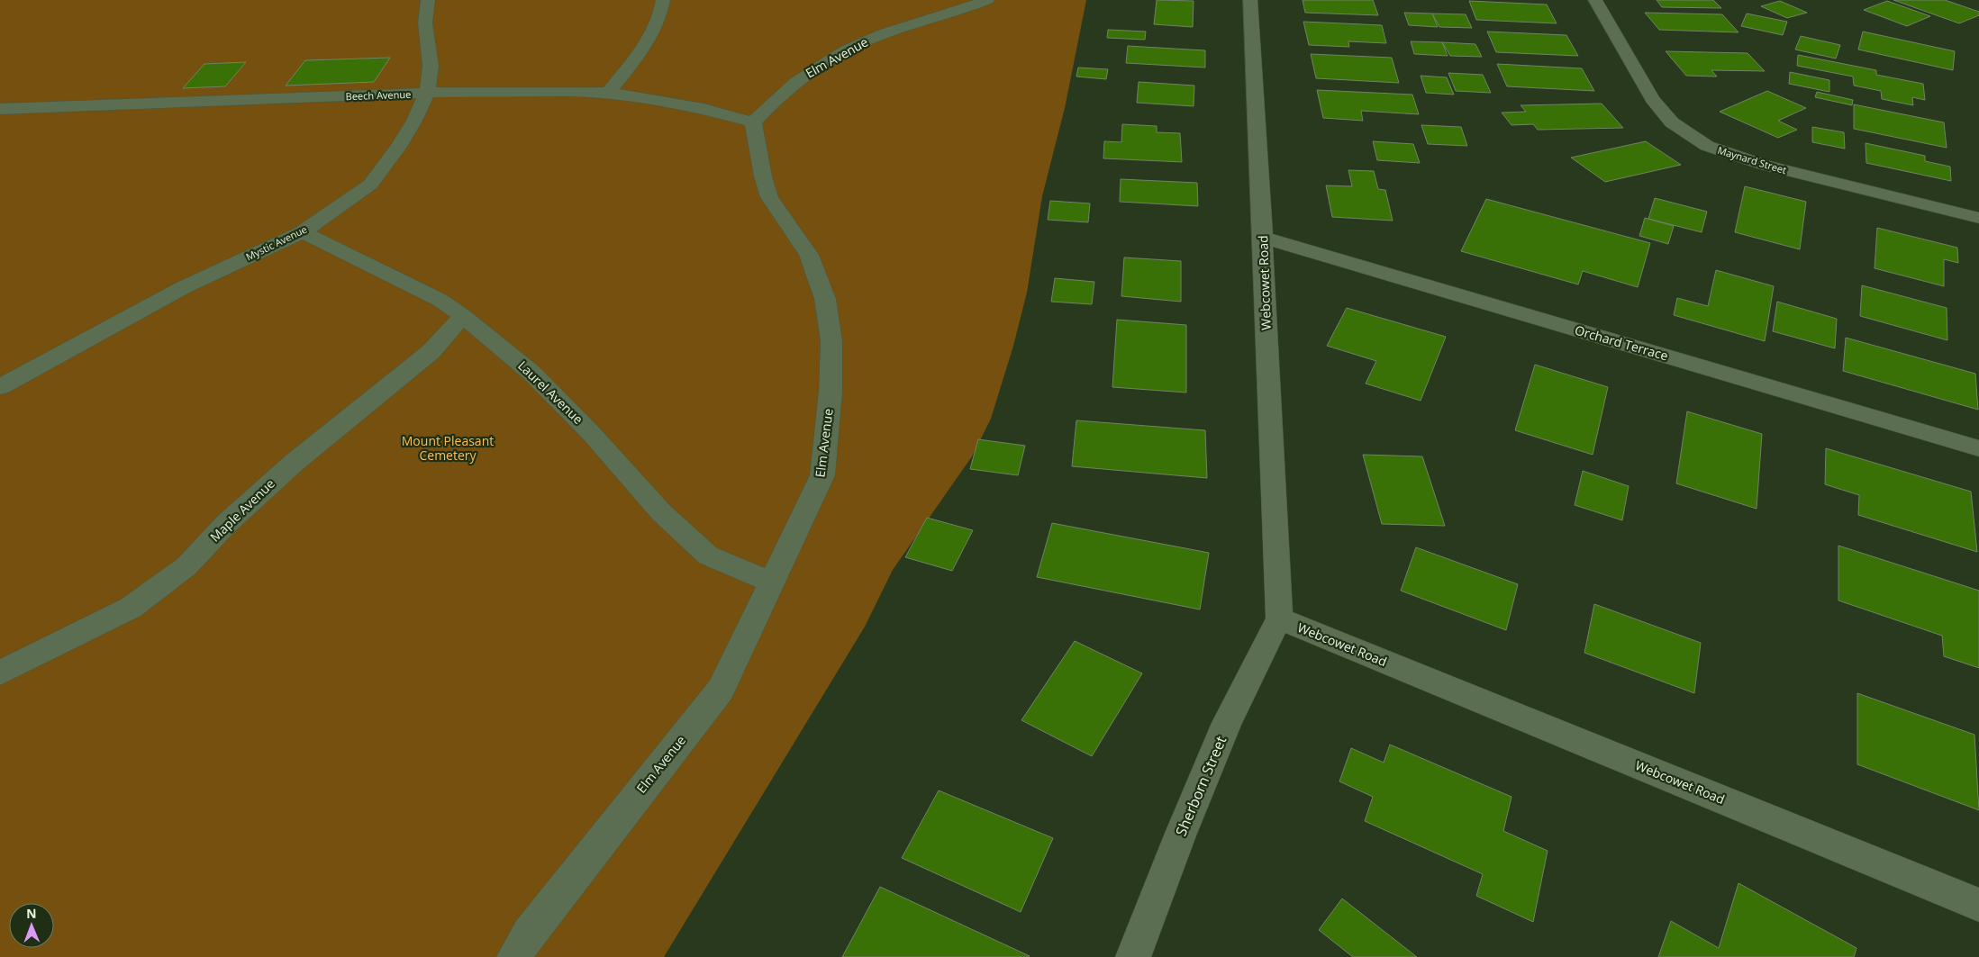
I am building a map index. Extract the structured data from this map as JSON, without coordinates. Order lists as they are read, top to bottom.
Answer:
{
  "streets": {
    "street": [
      "Elm Avenue",
      "Beech Avenue",
      "Maynard Street",
      "Mystic Avenue",
      "Webcowet Road",
      "Orchard Terrace",
      "Laurel Avenue",
      "Maple Avenue",
      "Sherborn Street"
    ]
  },
  "crossings": [
    ["Elm Avenue", "Beech Avenue"],
    ["Elm Avenue", "Laurel Avenue"],
    ["Beech Avenue", "Mystic Avenue"],
    ["Mystic Avenue", "Laurel Avenue"],
    ["Webcowet Road", "Orchard Terrace"],
    ["Webcowet Road", "Sherborn Street"],
    ["Laurel Avenue", "Maple Avenue"]
  ],
  "parks": ["Mount Pleasant Cemetery"],
  "north": "top"
}
